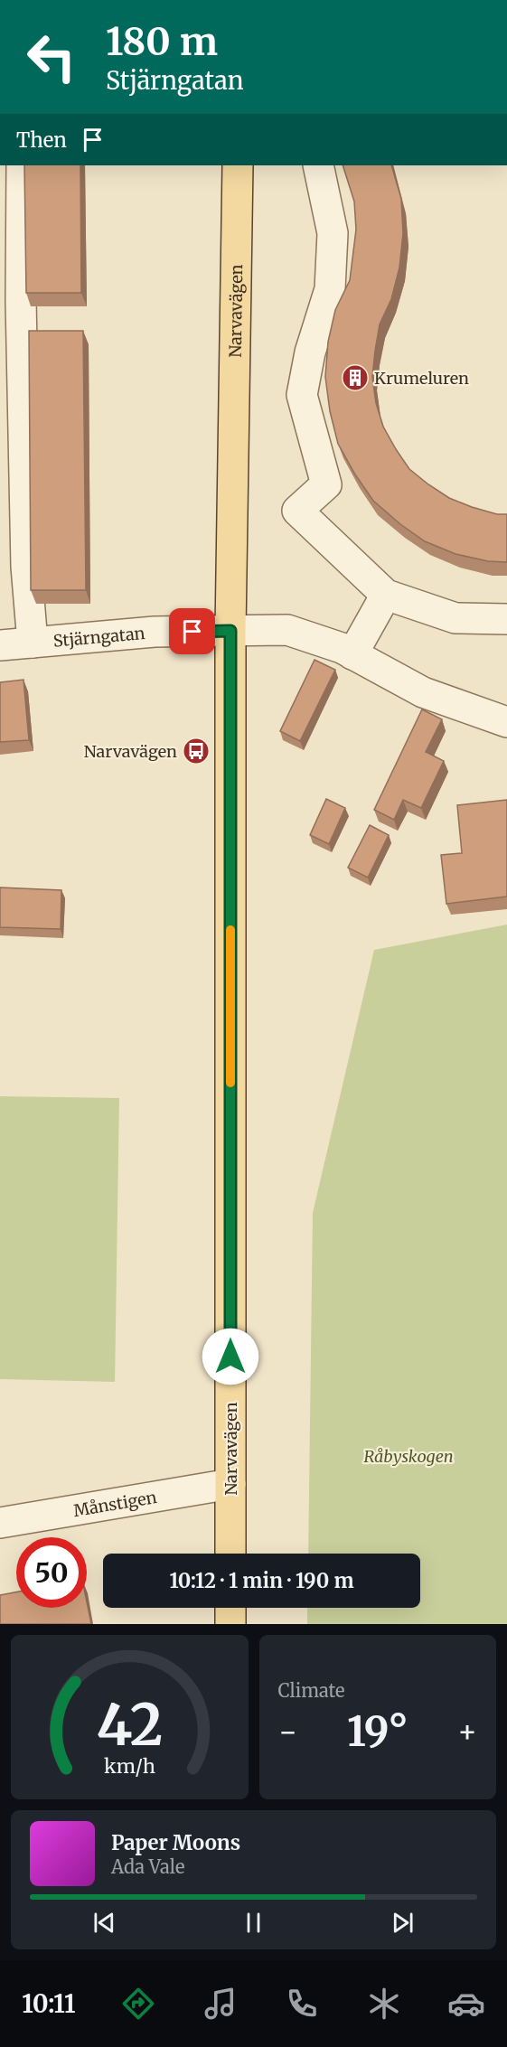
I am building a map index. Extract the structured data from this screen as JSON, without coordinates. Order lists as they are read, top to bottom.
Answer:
{
  "streets": {
    "main road": ["Narvavägen"],
    "street": ["Stjärngatan", "Månstigen"]
  },
  "crossings": [
    ["Narvavägen", "Stjärngatan"],
    ["Narvavägen", "Månstigen"]
  ],
  "parks": ["Råbyskogen"],
  "places": {
    "building": ["Krumeluren"],
    "bus stop": ["Narvavägen"]
  },
  "page": {
    "turn": ["180 m", "Stjärngatan"],
    "then": "Then",
    "limit": "50",
    "trip": "10:12 · 1 min · 190 m",
    "tile": "Climate",
    "heat": ["−", "19°", "+"],
    "song": ["Paper Moons", "Ada Vale"],
    "tabs": "10:11",
    "gauge": ["42", "km/h"]
  }
}
